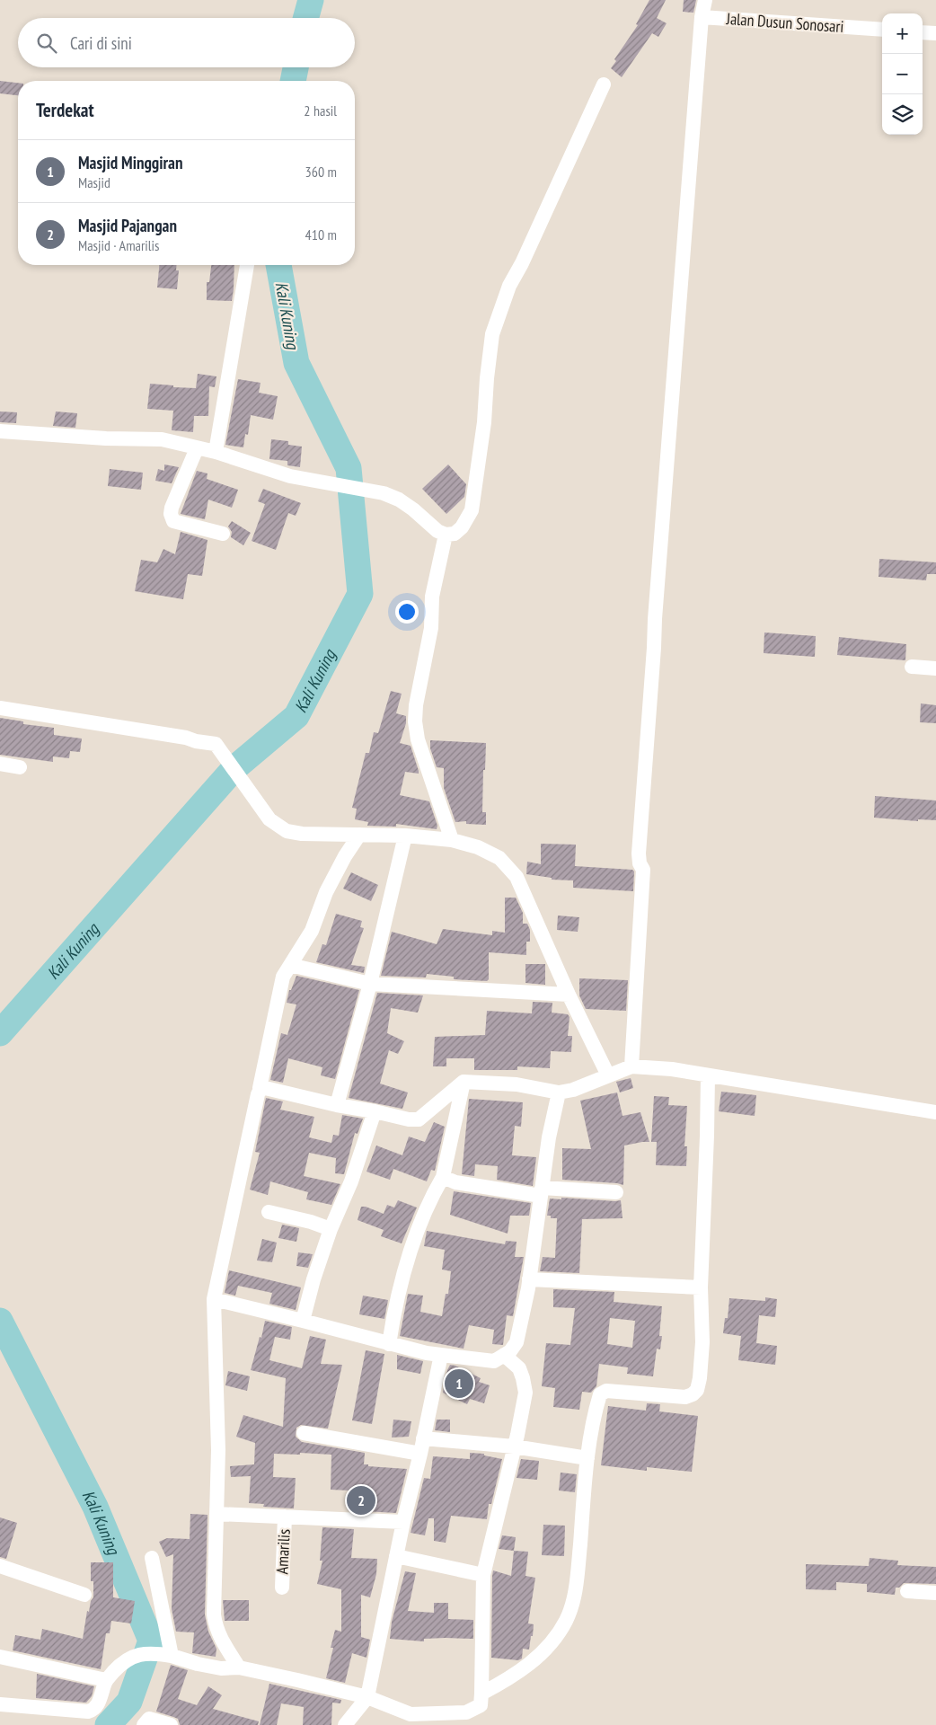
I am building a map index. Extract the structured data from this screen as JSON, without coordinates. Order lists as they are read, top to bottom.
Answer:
{
  "streets": {
    "street": ["Jalan Dusun Sonosari", "Amarilis"]
  },
  "water": ["Kali Kuning"],
  "page": {
    "map_buttons": ["+", "−"],
    "search": "Cari di sini",
    "heading": ["Terdekat", "2 hasil"],
    "list": [
      {
        "mark": "1",
        "name": "Masjid Minggiran",
        "note": "Masjid",
        "value": "360 m"
      },
      {
        "mark": "2",
        "name": "Masjid Pajangan",
        "note": "Masjid · Amarilis",
        "value": "410 m"
      }
    ],
    "pins": ["1", "2"]
  }
}
